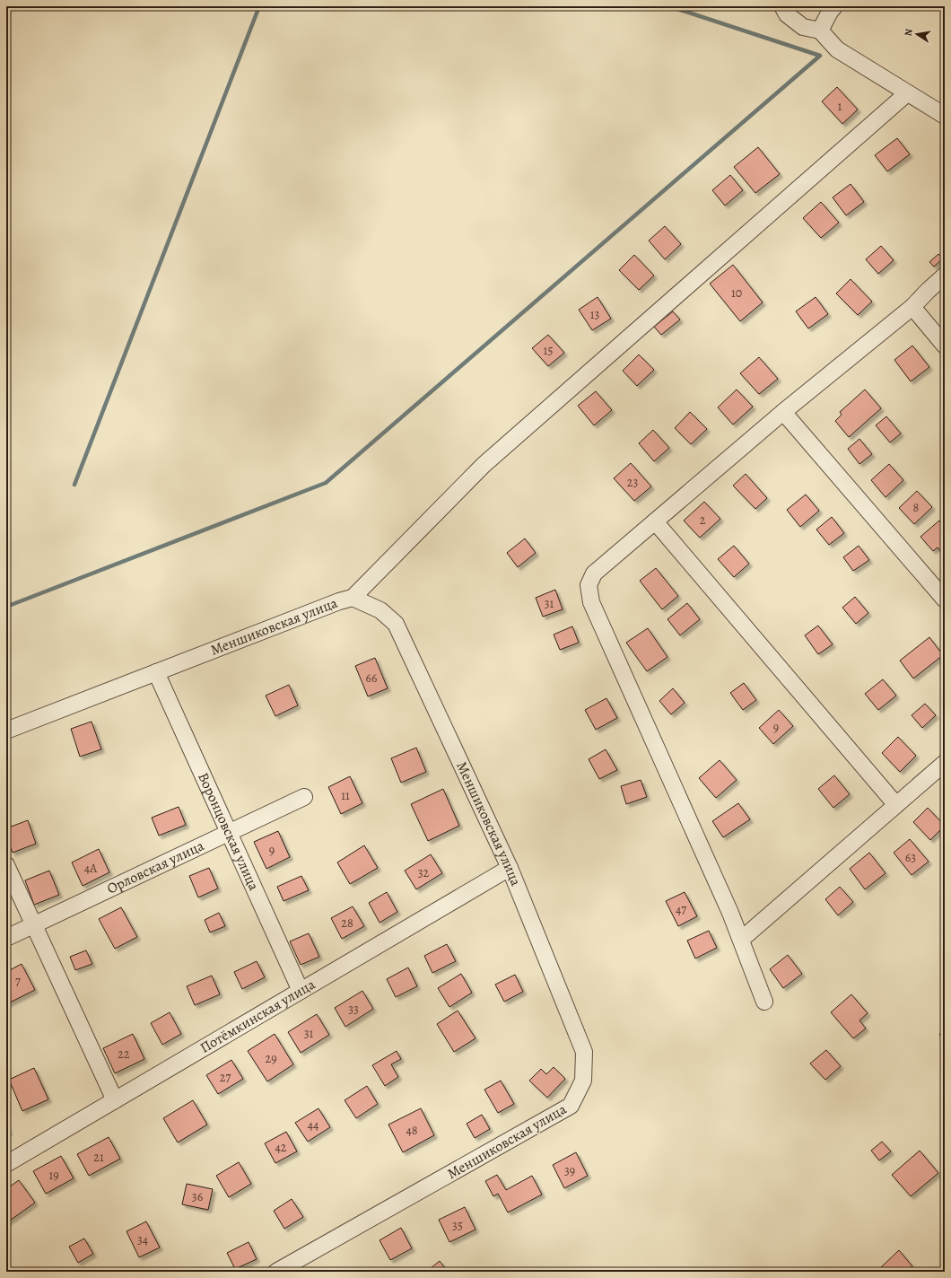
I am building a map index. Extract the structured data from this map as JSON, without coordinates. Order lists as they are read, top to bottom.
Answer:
{
  "streets": {
    "street": [
      "Меншиковская улица",
      "Воронцовская улица",
      "Орловская улица",
      "Потёмкинская улица"
    ]
  },
  "crossings": [
    ["Меншиковская улица", "Воронцовская улица"],
    ["Меншиковская улица", "Потёмкинская улица"],
    ["Воронцовская улица", "Орловская улица"],
    ["Воронцовская улица", "Потёмкинская улица"]
  ],
  "house_numbers": [
    "1",
    "10",
    "13",
    "15",
    "23",
    "8",
    "2",
    "31",
    "66",
    "9",
    "11",
    "9",
    "63",
    "4А",
    "32",
    "47",
    "28",
    "7",
    "33",
    "31",
    "22",
    "29",
    "27",
    "44",
    "48",
    "42",
    "21",
    "39",
    "19",
    "36",
    "35",
    "34"
  ],
  "north": "left"
}
